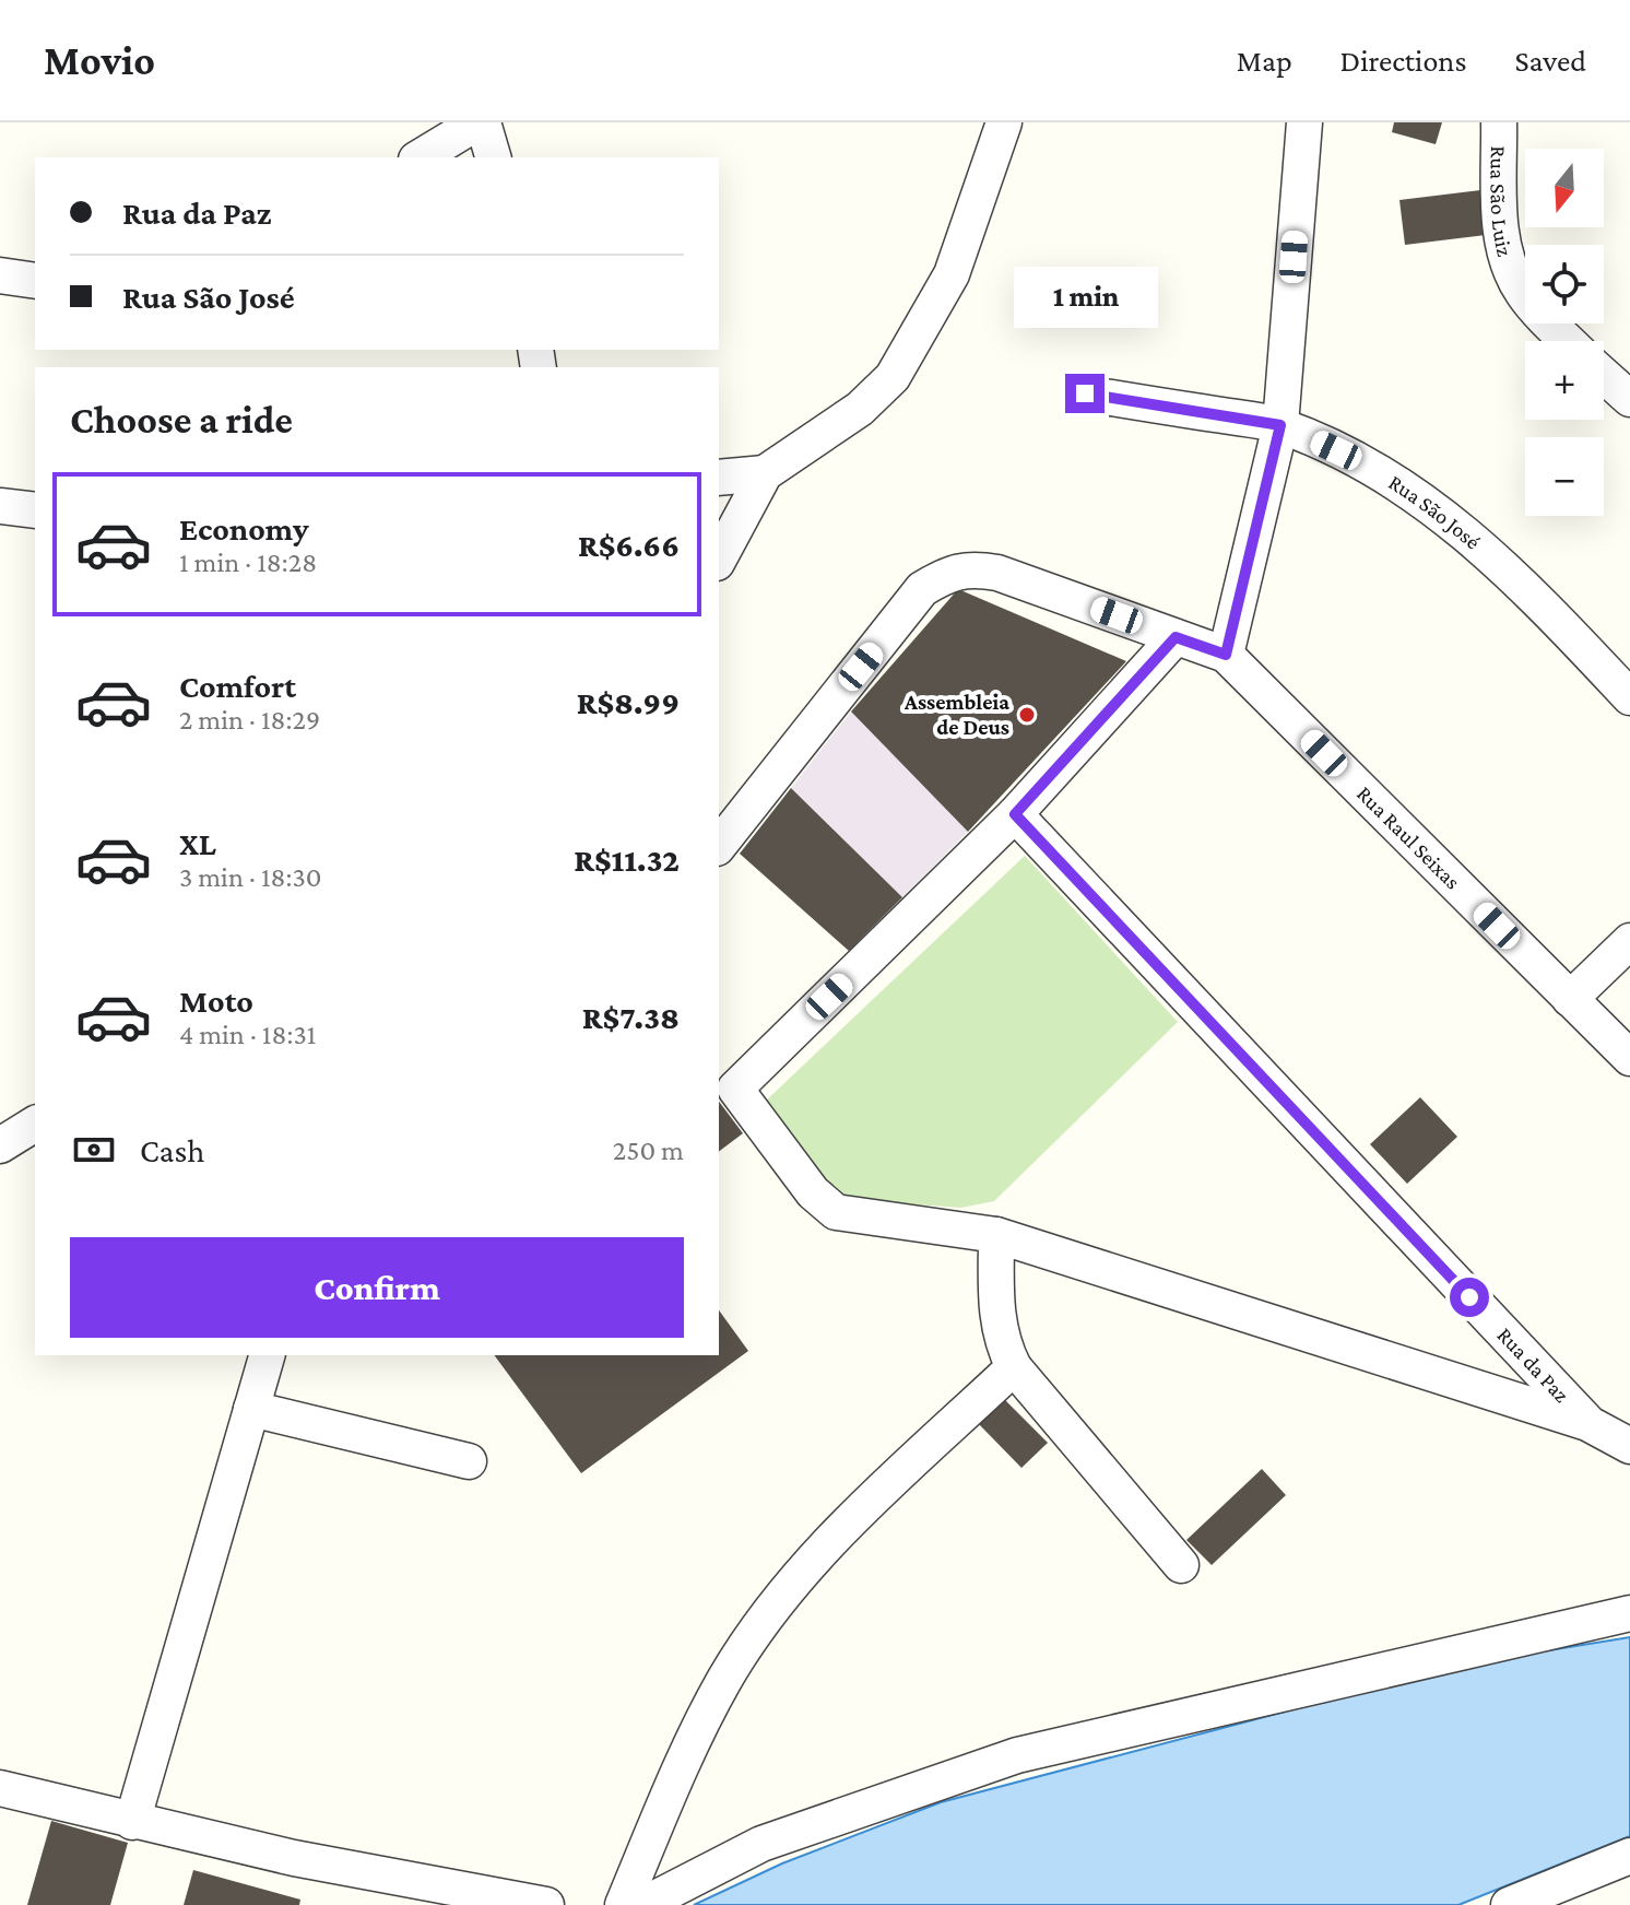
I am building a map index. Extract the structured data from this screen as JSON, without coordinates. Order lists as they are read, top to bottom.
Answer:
{
  "streets": {
    "street": [
      "Rua São Luiz",
      "Rua São José",
      "Rua Raul Seixas",
      "Rua da Paz"
    ]
  },
  "places": ["Assembleia de Deus"],
  "north": "bottom",
  "page": {
    "header": "Movio",
    "nav": ["Map", "Directions", "Saved"],
    "map_buttons": ["+", "−"],
    "banner": ["Rua da Paz", "Rua São José"],
    "bubble": "1 min",
    "heading": "Choose a ride",
    "list": [
      {
        "name": "Economy",
        "note": "1 min · 18:28",
        "value": "R$6.66"
      },
      {
        "name": "Comfort",
        "note": "2 min · 18:29",
        "value": "R$8.99"
      },
      {
        "name": "XL",
        "note": "3 min · 18:30",
        "value": "R$11.32"
      },
      {
        "name": "Moto",
        "note": "4 min · 18:31",
        "value": "R$7.38"
      }
    ],
    "pay": ["Cash", "250 m"],
    "buttons": "Confirm"
  }
}
